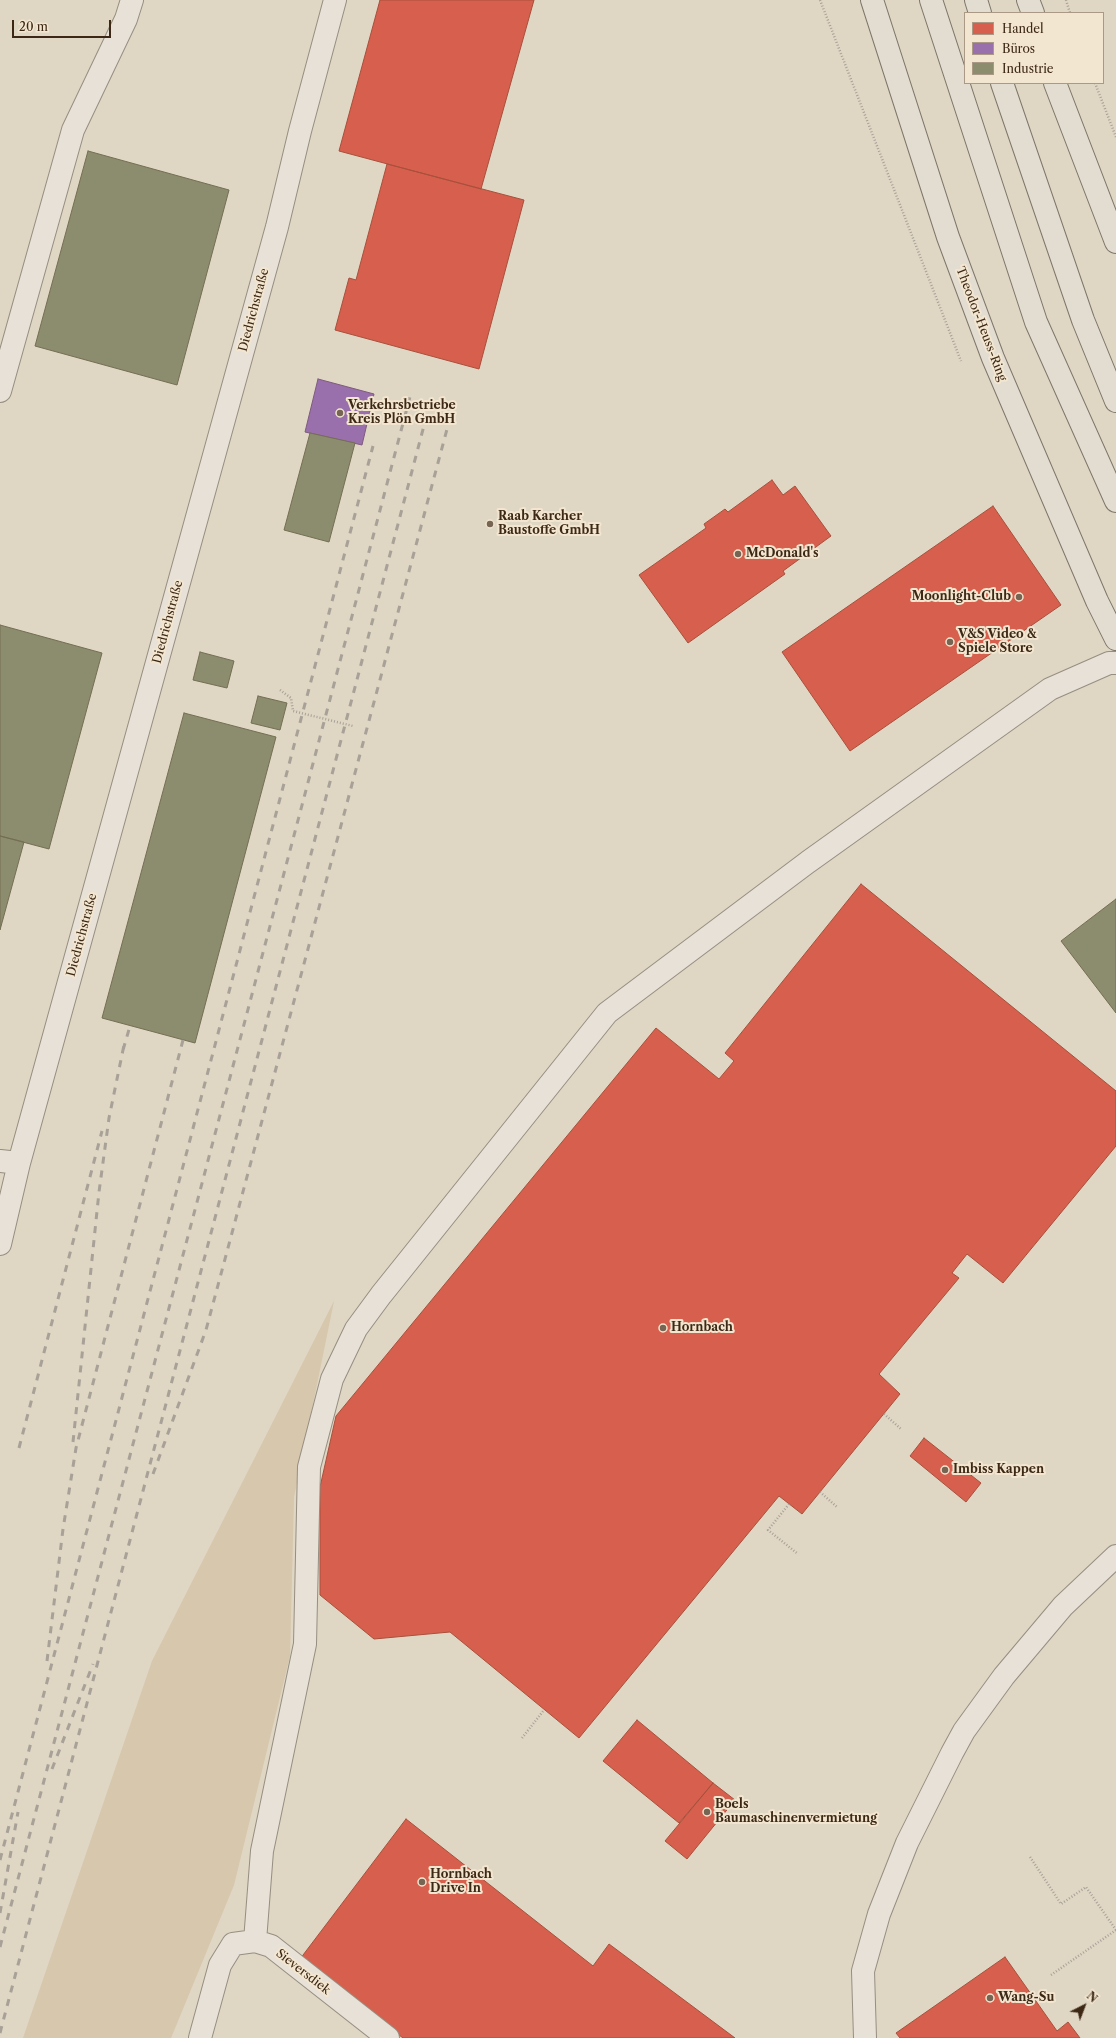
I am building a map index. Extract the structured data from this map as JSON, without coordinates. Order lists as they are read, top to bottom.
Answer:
{
  "streets": {
    "main road": ["Theodor-Heuss-Ring"],
    "street": ["Diedrichstraße", "Sieversdiek"]
  },
  "places": [
    "Verkehrsbetriebe Kreis Plön GmbH",
    "Raab Karcher Baustoffe GmbH",
    "McDonald's",
    "Moonlight-Club",
    "V&S Video & Spiele Store",
    "Hornbach",
    "Imbiss Kappen",
    "Boels Baumaschinenvermietung",
    "Hornbach Drive In",
    "Wang-Su"
  ],
  "legend": ["Handel", "Büros", "Industrie"],
  "scale_bar": "20 m",
  "north": "top right"
}
